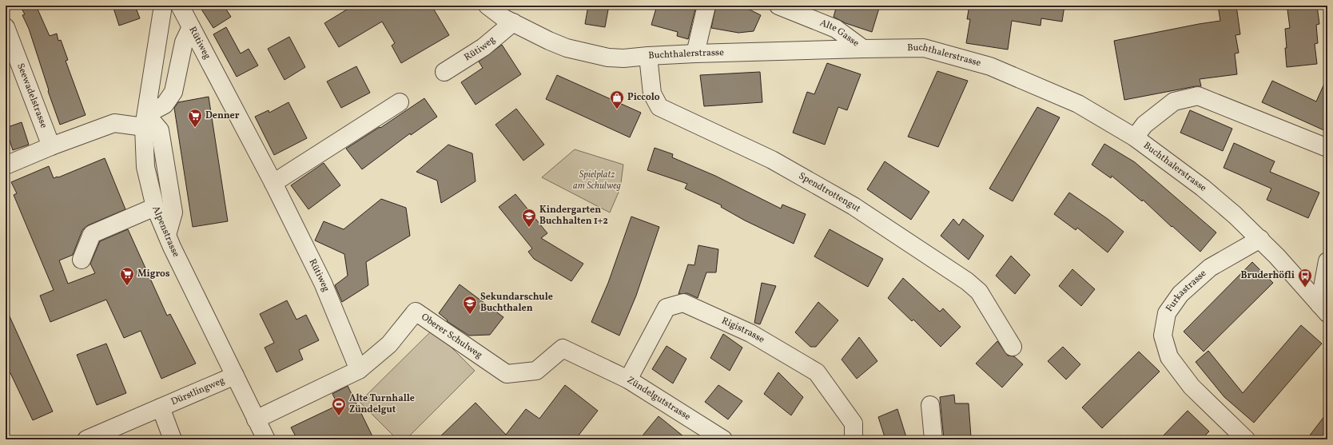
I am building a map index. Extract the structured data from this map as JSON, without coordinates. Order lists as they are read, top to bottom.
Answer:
{
  "streets": {
    "street": [
      "Alte Gasse",
      "Rütiweg",
      "Buchthalerstrasse",
      "Seewadelstrasse",
      "Spendtrottengut",
      "Alpenstrasse",
      "Furkastrasse",
      "Rigistrasse",
      "Oberer Schulweg",
      "Dürstlingweg",
      "Zündelgutstrasse"
    ]
  },
  "crossings": [
    ["Alte Gasse", "Buchthalerstrasse"],
    ["Rütiweg", "Buchthalerstrasse"],
    ["Rütiweg", "Oberer Schulweg"],
    ["Buchthalerstrasse", "Spendtrottengut"],
    ["Buchthalerstrasse", "Furkastrasse"],
    ["Alpenstrasse", "Oberer Schulweg"],
    ["Alpenstrasse", "Dürstlingweg"],
    ["Rigistrasse", "Zündelgutstrasse"],
    ["Oberer Schulweg", "Zündelgutstrasse"]
  ],
  "parks": ["Spielplatz am Schulweg"],
  "places": {
    "shop": ["Piccolo"],
    "supermarket": ["Denner", "Migros"],
    "school or university": ["Kindergarten Buchhalten 1+2", "Sekundarschule Buchthalen"],
    "bus stop": ["Bruderhöfli"],
    "sports": ["Alte Turnhalle Zündelgut"]
  }
}
